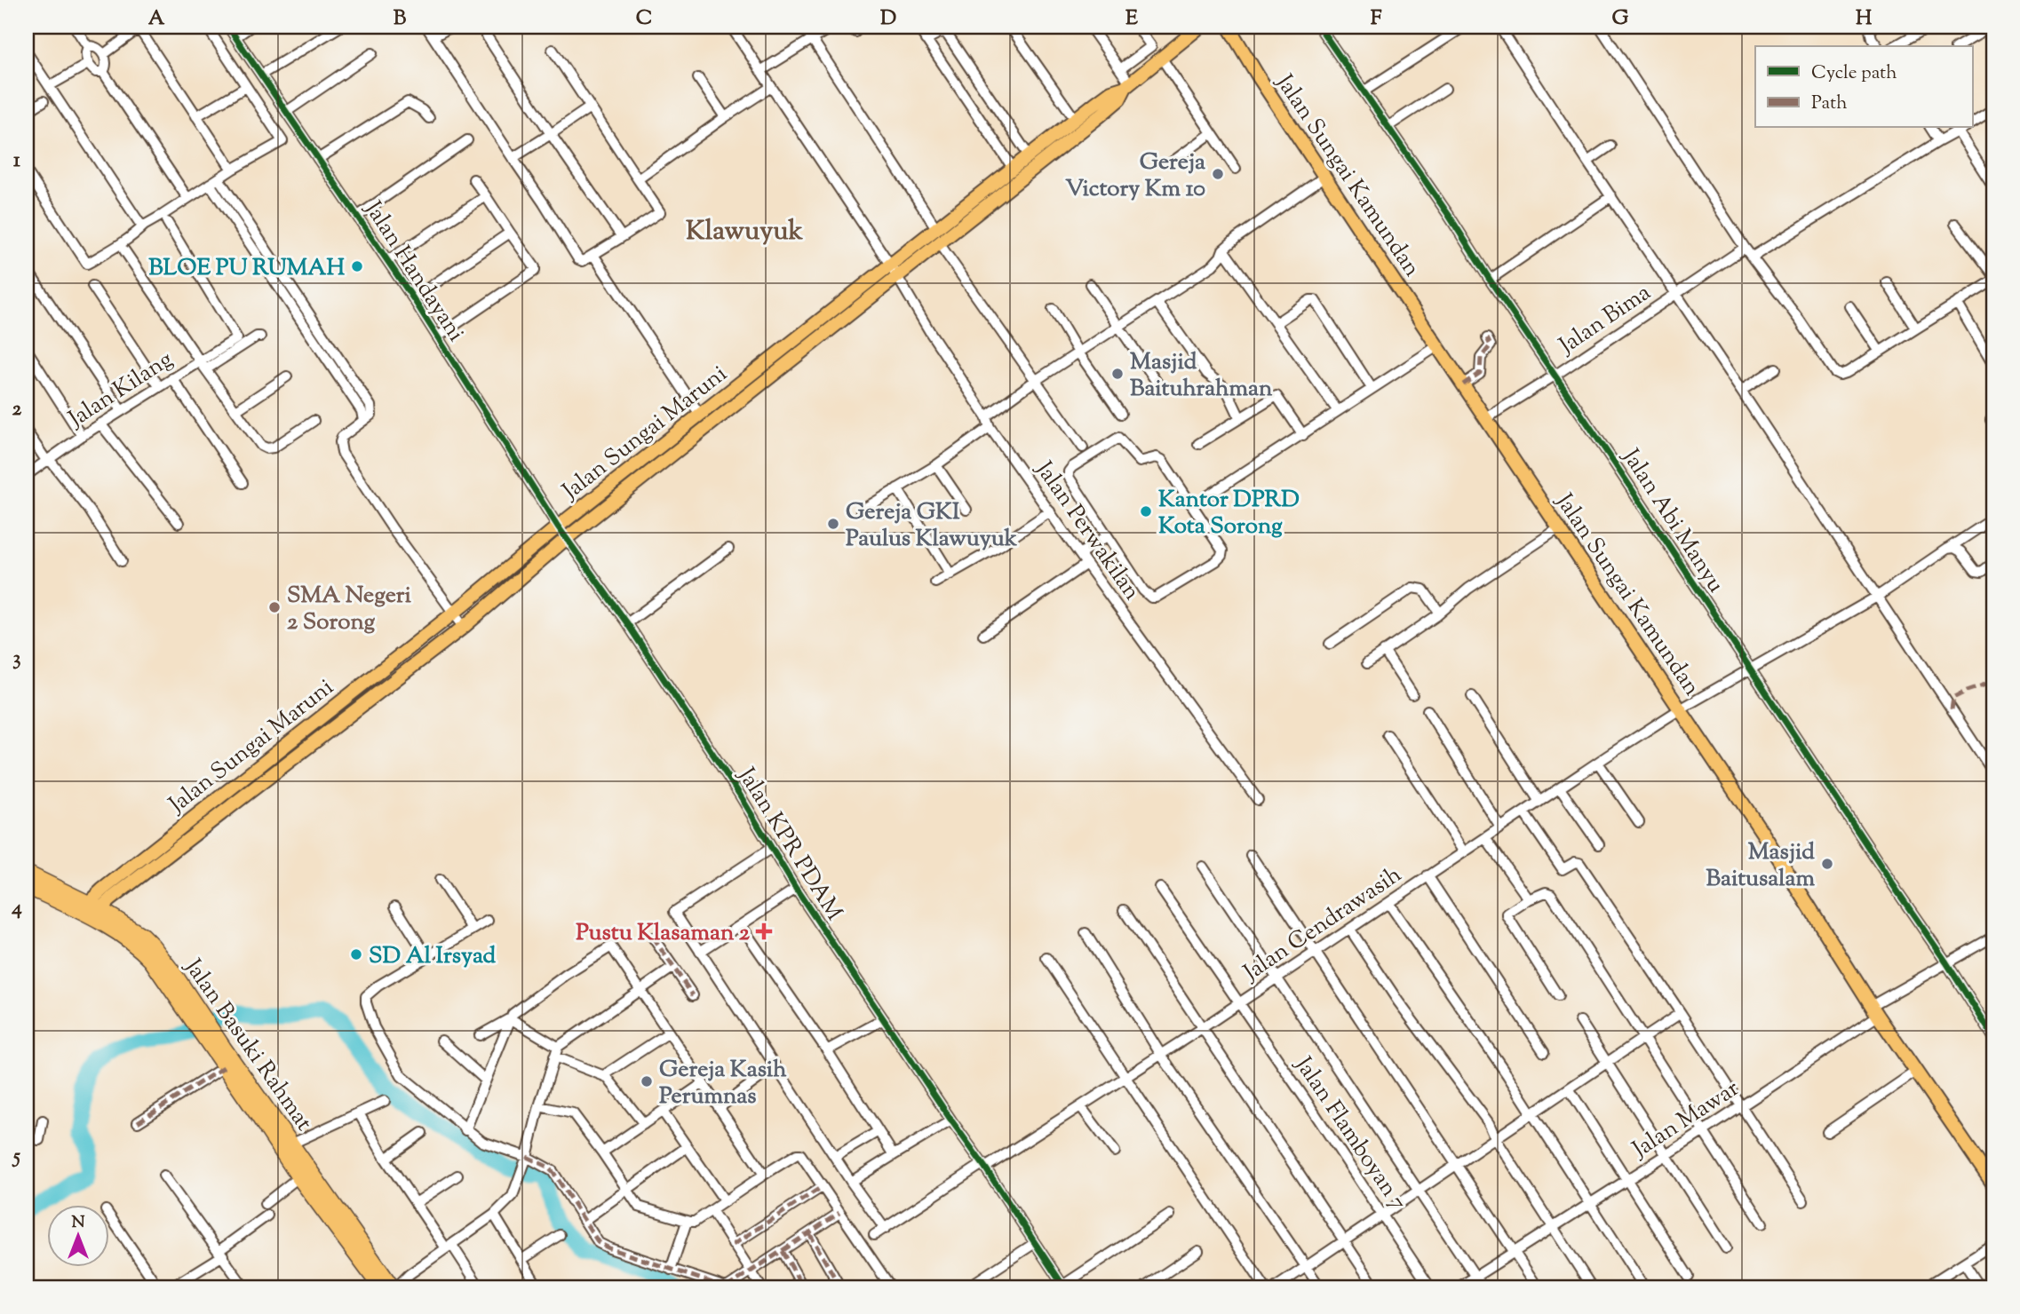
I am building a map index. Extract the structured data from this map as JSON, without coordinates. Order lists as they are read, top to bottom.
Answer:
{
  "streets": {
    "highway": ["Jalan Basuki Rahmat"],
    "main road": ["Jalan Sungai Kamundan", "Jalan Sungai Maruni"],
    "street": [
      "Jalan Handayani",
      "Jalan Bima",
      "Jalan Kilang",
      "Jalan Abi Manyu",
      "Jalan Perwakilan",
      "Jalan KPR PDAM",
      "Jalan Cendrawasih",
      "Jalan Mawar",
      "Jalan Flamboyan 7"
    ]
  },
  "crossings": [
    ["Jalan Sungai Kamundan", "Jalan Bima"],
    ["Jalan Sungai Kamundan", "Jalan Cendrawasih"],
    ["Jalan Sungai Kamundan", "Jalan Mawar"],
    ["Jalan Handayani", "Jalan Sungai Maruni"],
    ["Jalan Handayani", "Jalan KPR PDAM"],
    ["Jalan Bima", "Jalan Abi Manyu"],
    ["Jalan Sungai Maruni", "Jalan Perwakilan"],
    ["Jalan Sungai Maruni", "Jalan KPR PDAM"],
    ["Jalan Sungai Maruni", "Jalan Basuki Rahmat"],
    ["Jalan Abi Manyu", "Jalan Cendrawasih"],
    ["Jalan Abi Manyu", "Jalan Mawar"],
    ["Jalan KPR PDAM", "Jalan Cendrawasih"],
    ["Jalan Cendrawasih", "Jalan Flamboyan 7"]
  ],
  "districts": ["Klawuyuk"],
  "places": {
    "other": [
      "Gereja Victory Km 10",
      "BLOE PU RUMAH",
      "Masjid Baituhrahman",
      "Kantor DPRD Kota Sorong",
      "Gereja GKI Paulus Klawuyuk",
      "SMA Negeri 2 Sorong",
      "Masjid Baitusalam",
      "SD Al Irsyad",
      "Gereja Kasih Perumnas"
    ],
    "health": ["Pustu Klasaman 2"]
  },
  "legend": ["Cycle path", "Path"],
  "north": "top",
  "grid": {
    "columns": [
      "A",
      "B",
      "C",
      "D",
      "E",
      "F",
      "G",
      "H"
    ],
    "rows": [
      "1",
      "2",
      "3",
      "4",
      "5"
    ]
  }
}
